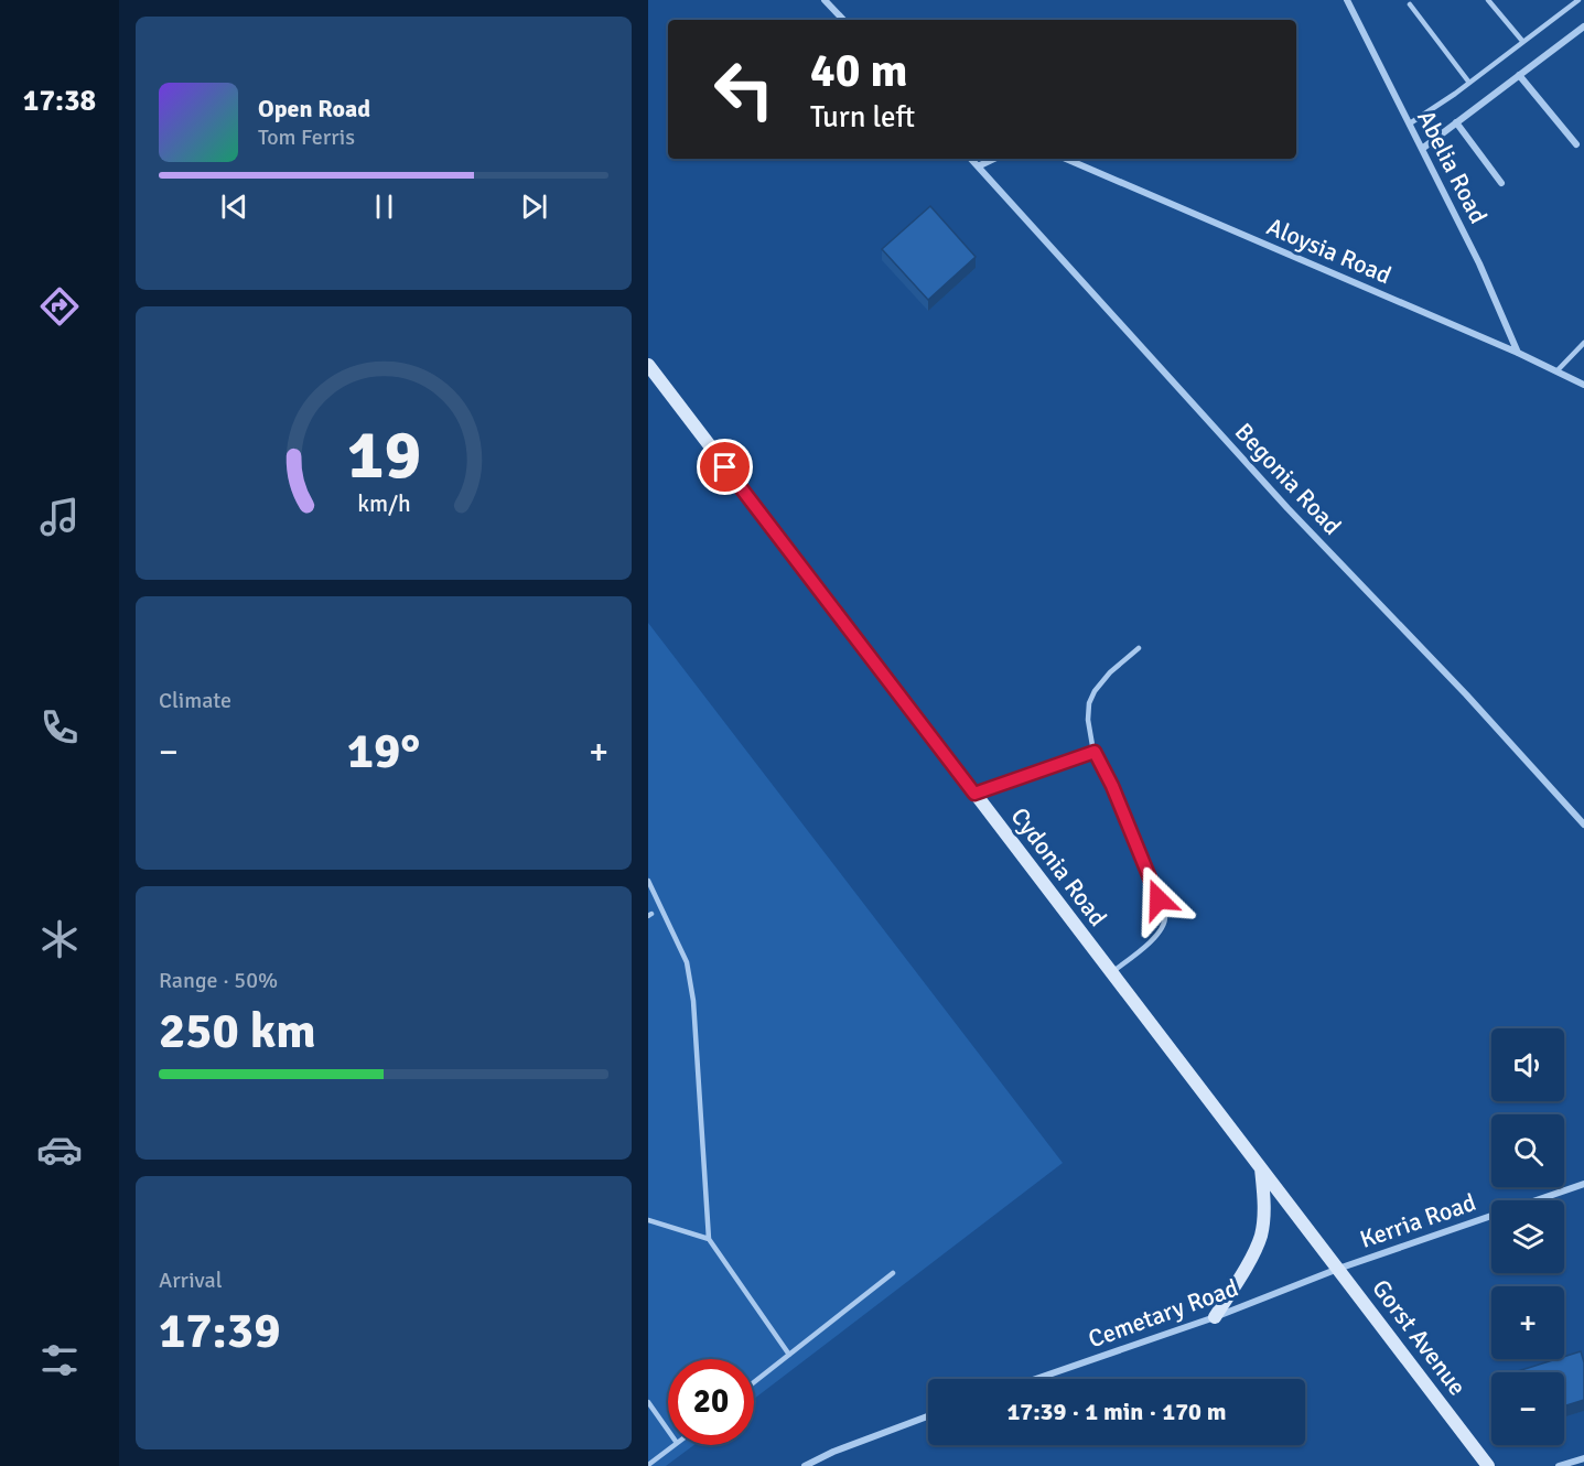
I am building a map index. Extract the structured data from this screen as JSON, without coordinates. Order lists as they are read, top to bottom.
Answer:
{
  "streets": {
    "street": [
      "Abelia Road",
      "Aloysia Road",
      "Begonia Road",
      "Cydonia Road",
      "Kerria Road",
      "Cemetary Road",
      "Gorst Avenue"
    ]
  },
  "crossings": [
    ["Abelia Road", "Aloysia Road"],
    ["Cydonia Road", "Kerria Road"],
    ["Cydonia Road", "Cemetary Road"],
    ["Cydonia Road", "Gorst Avenue"],
    ["Kerria Road", "Cemetary Road"],
    ["Kerria Road", "Gorst Avenue"],
    ["Cemetary Road", "Gorst Avenue"]
  ],
  "page": {
    "tabs": "17:38",
    "turn": ["40 m", "Turn left"],
    "song": ["Open Road", "Tom Ferris"],
    "tile": [
      "Climate",
      ["Range · 50%", "250 km"],
      ["Arrival", "17:39"]
    ],
    "heat": ["−", "19°", "+"],
    "map_buttons": ["+", "−"],
    "limit": "20",
    "trip": "17:39 · 1 min · 170 m",
    "gauge": ["19", "km/h"]
  }
}
